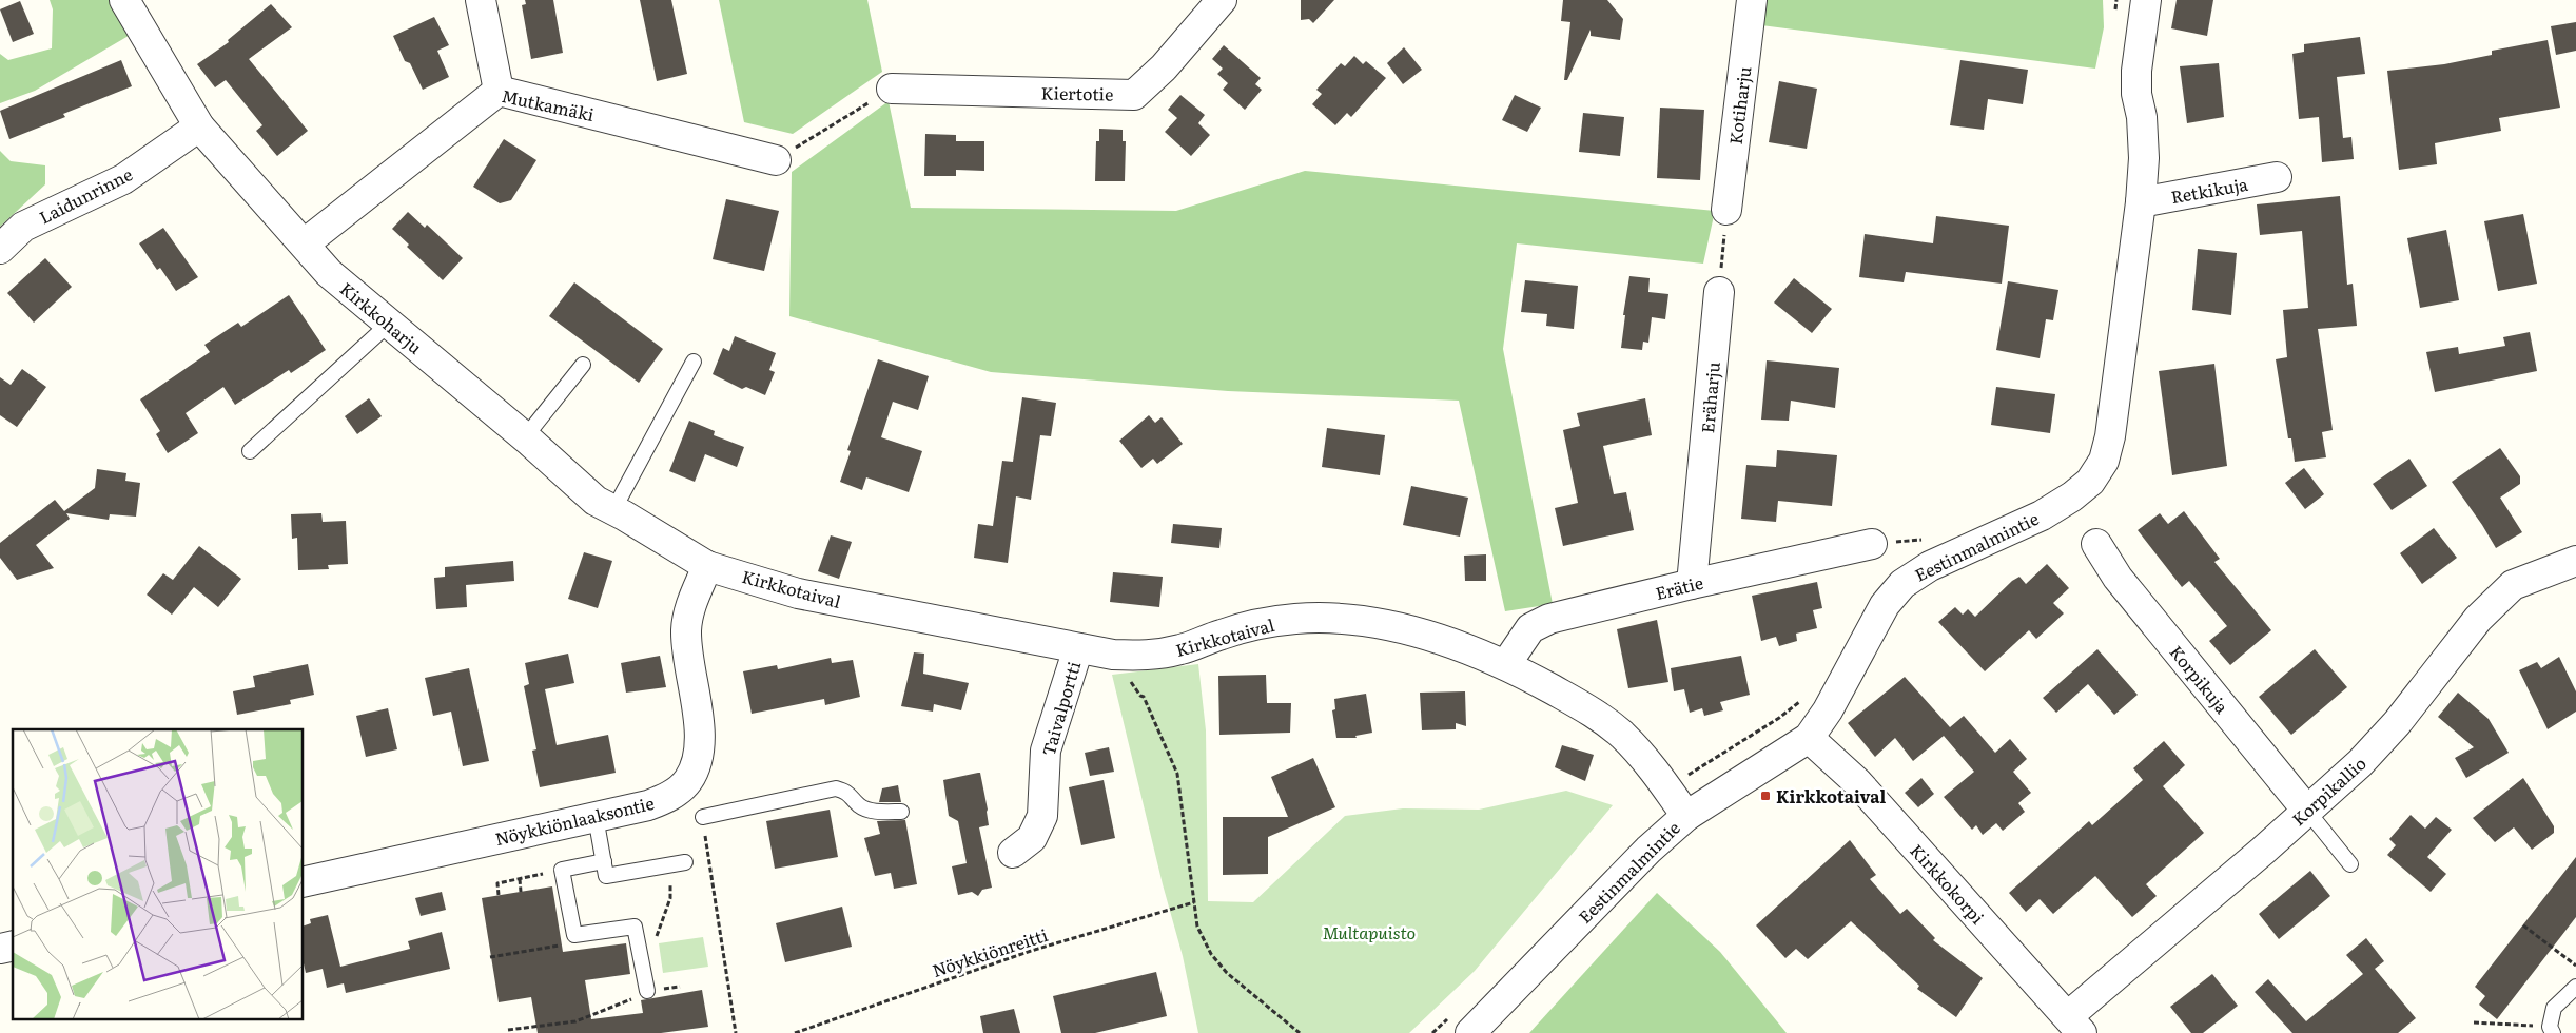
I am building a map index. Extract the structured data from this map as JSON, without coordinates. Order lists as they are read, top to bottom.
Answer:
{
  "streets": {
    "street": [
      "Kiertotie",
      "Mutkamäki",
      "Kotiharju",
      "Retkikuja",
      "Laidunrinne",
      "Kirkkoharju",
      "Eräharju",
      "Eestinmalmintie",
      "Erätie",
      "Kirkkotaival",
      "Korpikuja",
      "Taivalportti",
      "Korpikallio",
      "Nöykkiönlaaksontie",
      "Kirkkokorpi"
    ],
    "path": ["Nöykkiönreitti"]
  },
  "crossings": [
    ["Mutkamäki", "Kirkkoharju"],
    ["Retkikuja", "Eestinmalmintie"],
    ["Laidunrinne", "Kirkkoharju"],
    ["Kirkkoharju", "Kirkkotaival"],
    ["Kirkkoharju", "Nöykkiönlaaksontie"],
    ["Eräharju", "Erätie"],
    ["Eestinmalmintie", "Kirkkotaival"],
    ["Eestinmalmintie", "Kirkkokorpi"],
    ["Erätie", "Kirkkotaival"],
    ["Kirkkotaival", "Taivalportti"],
    ["Kirkkotaival", "Nöykkiönlaaksontie"],
    ["Korpikuja", "Korpikallio"],
    ["Korpikallio", "Kirkkokorpi"]
  ],
  "parks": ["Multapuisto"],
  "places": {
    "transit": ["Kirkkotaival"]
  }
}
